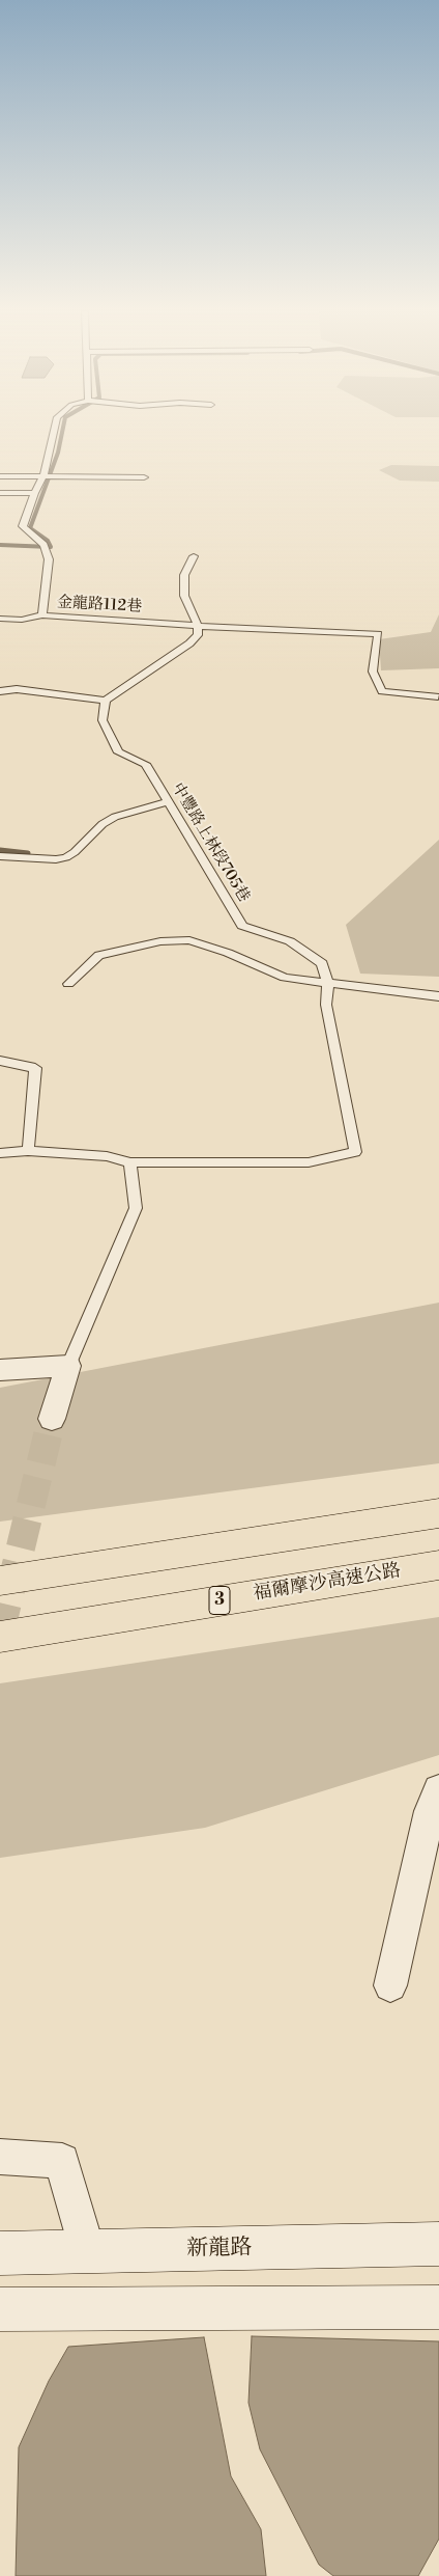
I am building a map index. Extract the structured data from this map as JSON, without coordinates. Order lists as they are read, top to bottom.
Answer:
{
  "streets": {
    "highway": ["福爾摩沙高速公路", "3"],
    "street": ["新龍路"],
    "lane": ["金龍路112巷", "中豐路上林段705巷"]
  }
}
